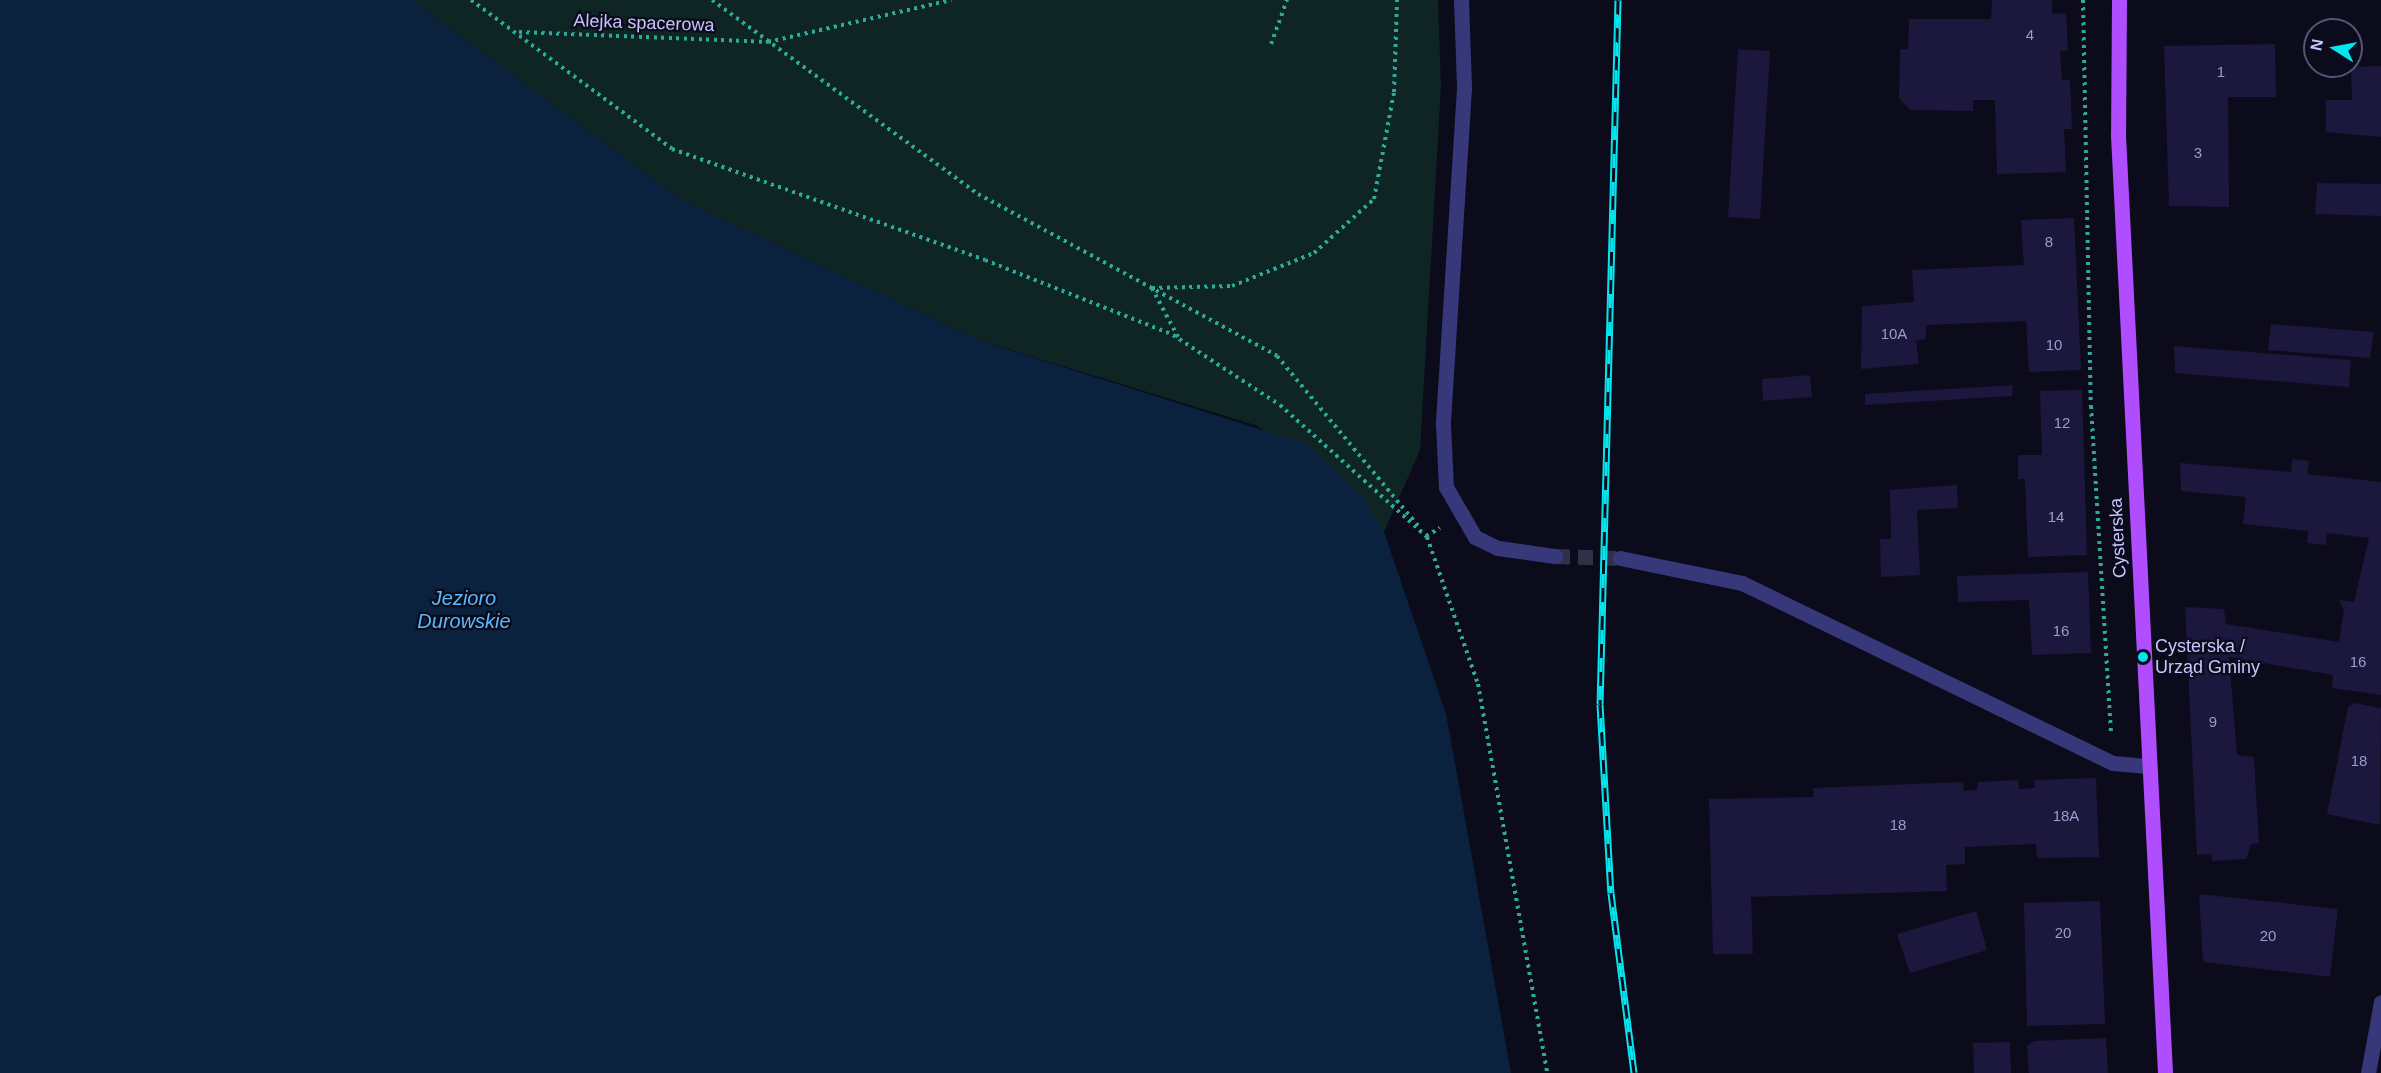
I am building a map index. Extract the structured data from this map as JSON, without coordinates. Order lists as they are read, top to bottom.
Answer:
{
  "streets": {
    "main road": ["Cysterska"],
    "path": ["Alejka spacerowa"]
  },
  "water": ["Jezioro Durowskie"],
  "places": ["Cysterska / Urząd Gminy"],
  "house_numbers": [
    "4",
    "1",
    "3",
    "8",
    "10A",
    "10",
    "12",
    "14",
    "16",
    "16",
    "9",
    "18",
    "18A",
    "18",
    "20",
    "20"
  ],
  "north": "left"
}
